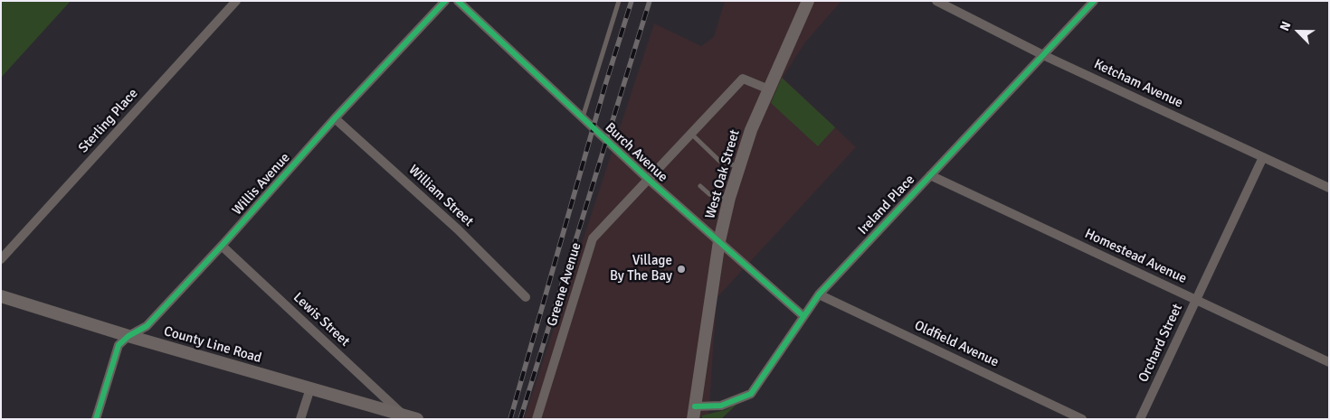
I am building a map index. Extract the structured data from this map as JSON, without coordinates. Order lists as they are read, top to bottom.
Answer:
{
  "streets": {
    "main road": ["West Oak Street", "County Line Road"],
    "street": [
      "Ketcham Avenue",
      "Sterling Place",
      "Burch Avenue",
      "Willis Avenue",
      "William Street",
      "Ireland Place",
      "Homestead Avenue",
      "Greene Avenue",
      "Lewis Street",
      "Orchard Street",
      "Oldfield Avenue"
    ]
  },
  "crossings": [
    ["Ketcham Avenue", "Ireland Place"],
    ["Ketcham Avenue", "Orchard Street"],
    ["Burch Avenue", "West Oak Street"],
    ["Burch Avenue", "Ireland Place"],
    ["Burch Avenue", "Greene Avenue"],
    ["West Oak Street", "Ireland Place"],
    ["West Oak Street", "Greene Avenue"],
    ["Willis Avenue", "William Street"],
    ["Willis Avenue", "Lewis Street"],
    ["Willis Avenue", "County Line Road"],
    ["Ireland Place", "Homestead Avenue"],
    ["Ireland Place", "Oldfield Avenue"],
    ["Homestead Avenue", "Orchard Street"],
    ["Lewis Street", "County Line Road"]
  ],
  "places": ["Village By The Bay"],
  "north": "top left"
}
